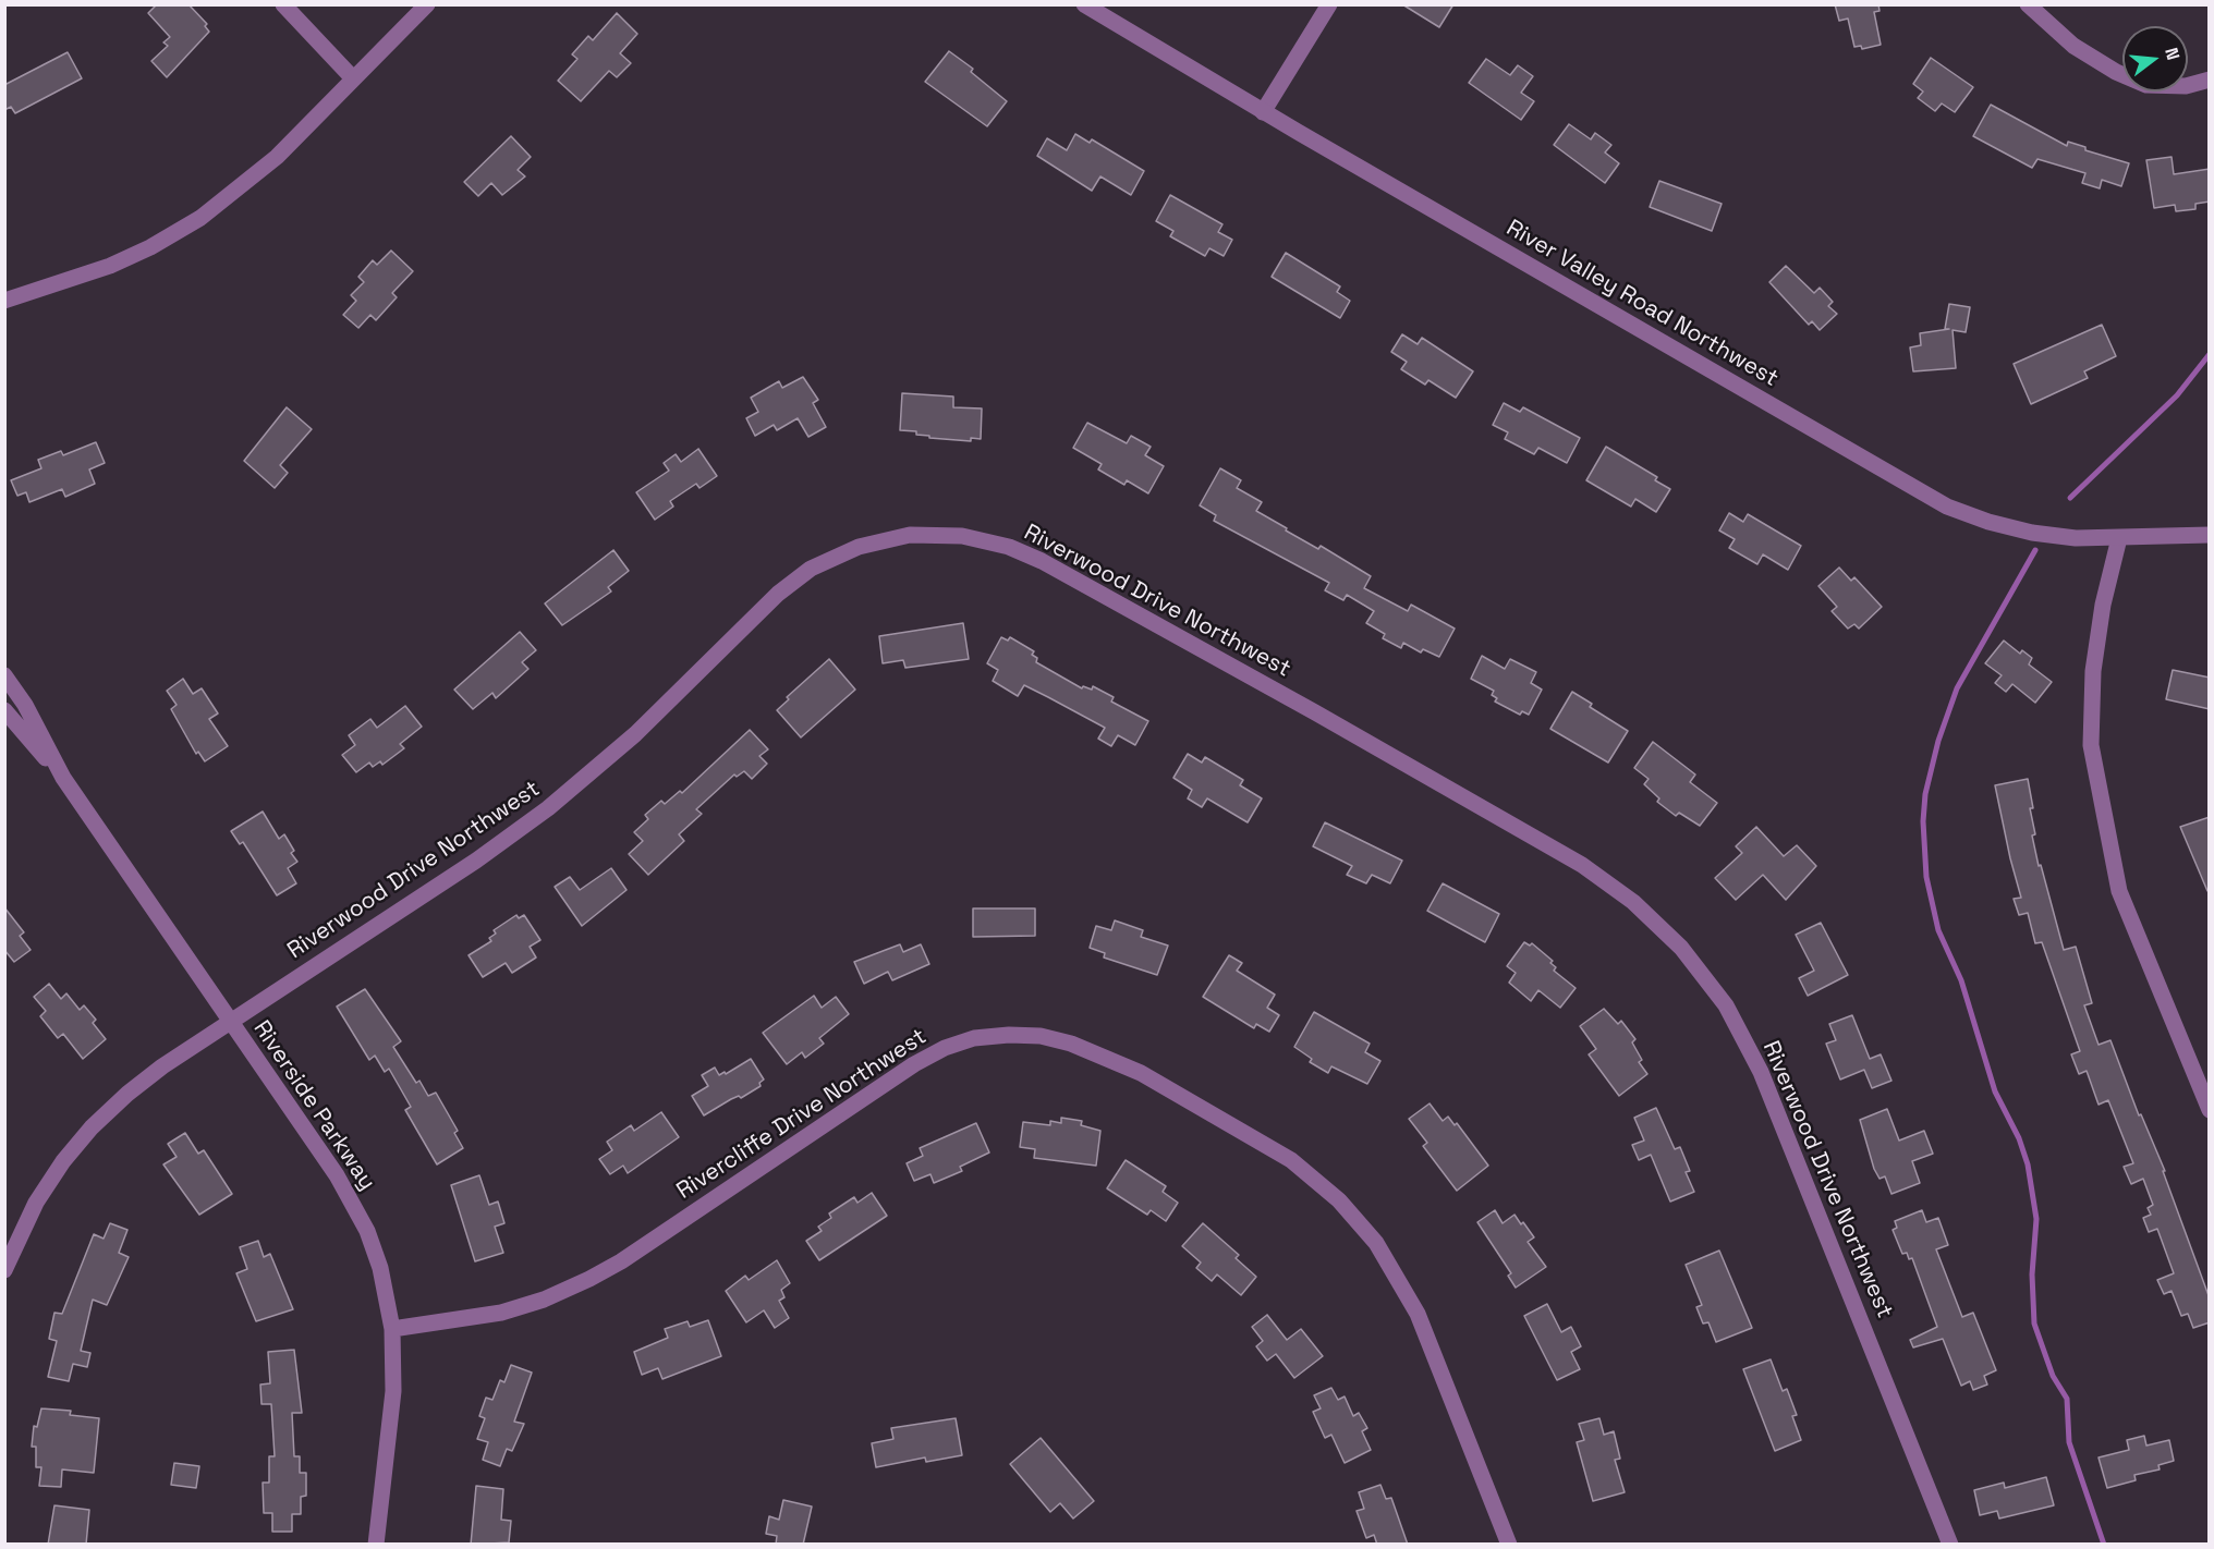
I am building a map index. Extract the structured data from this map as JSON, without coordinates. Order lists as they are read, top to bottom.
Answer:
{
  "streets": {
    "street": [
      "River Valley Road Northwest",
      "Riverwood Drive Northwest",
      "Riverside Parkway",
      "Rivercliffe Drive Northwest"
    ]
  },
  "crossings": [
    ["Riverwood Drive Northwest", "Riverside Parkway"],
    ["Riverside Parkway", "Rivercliffe Drive Northwest"]
  ],
  "north": "right"
}
